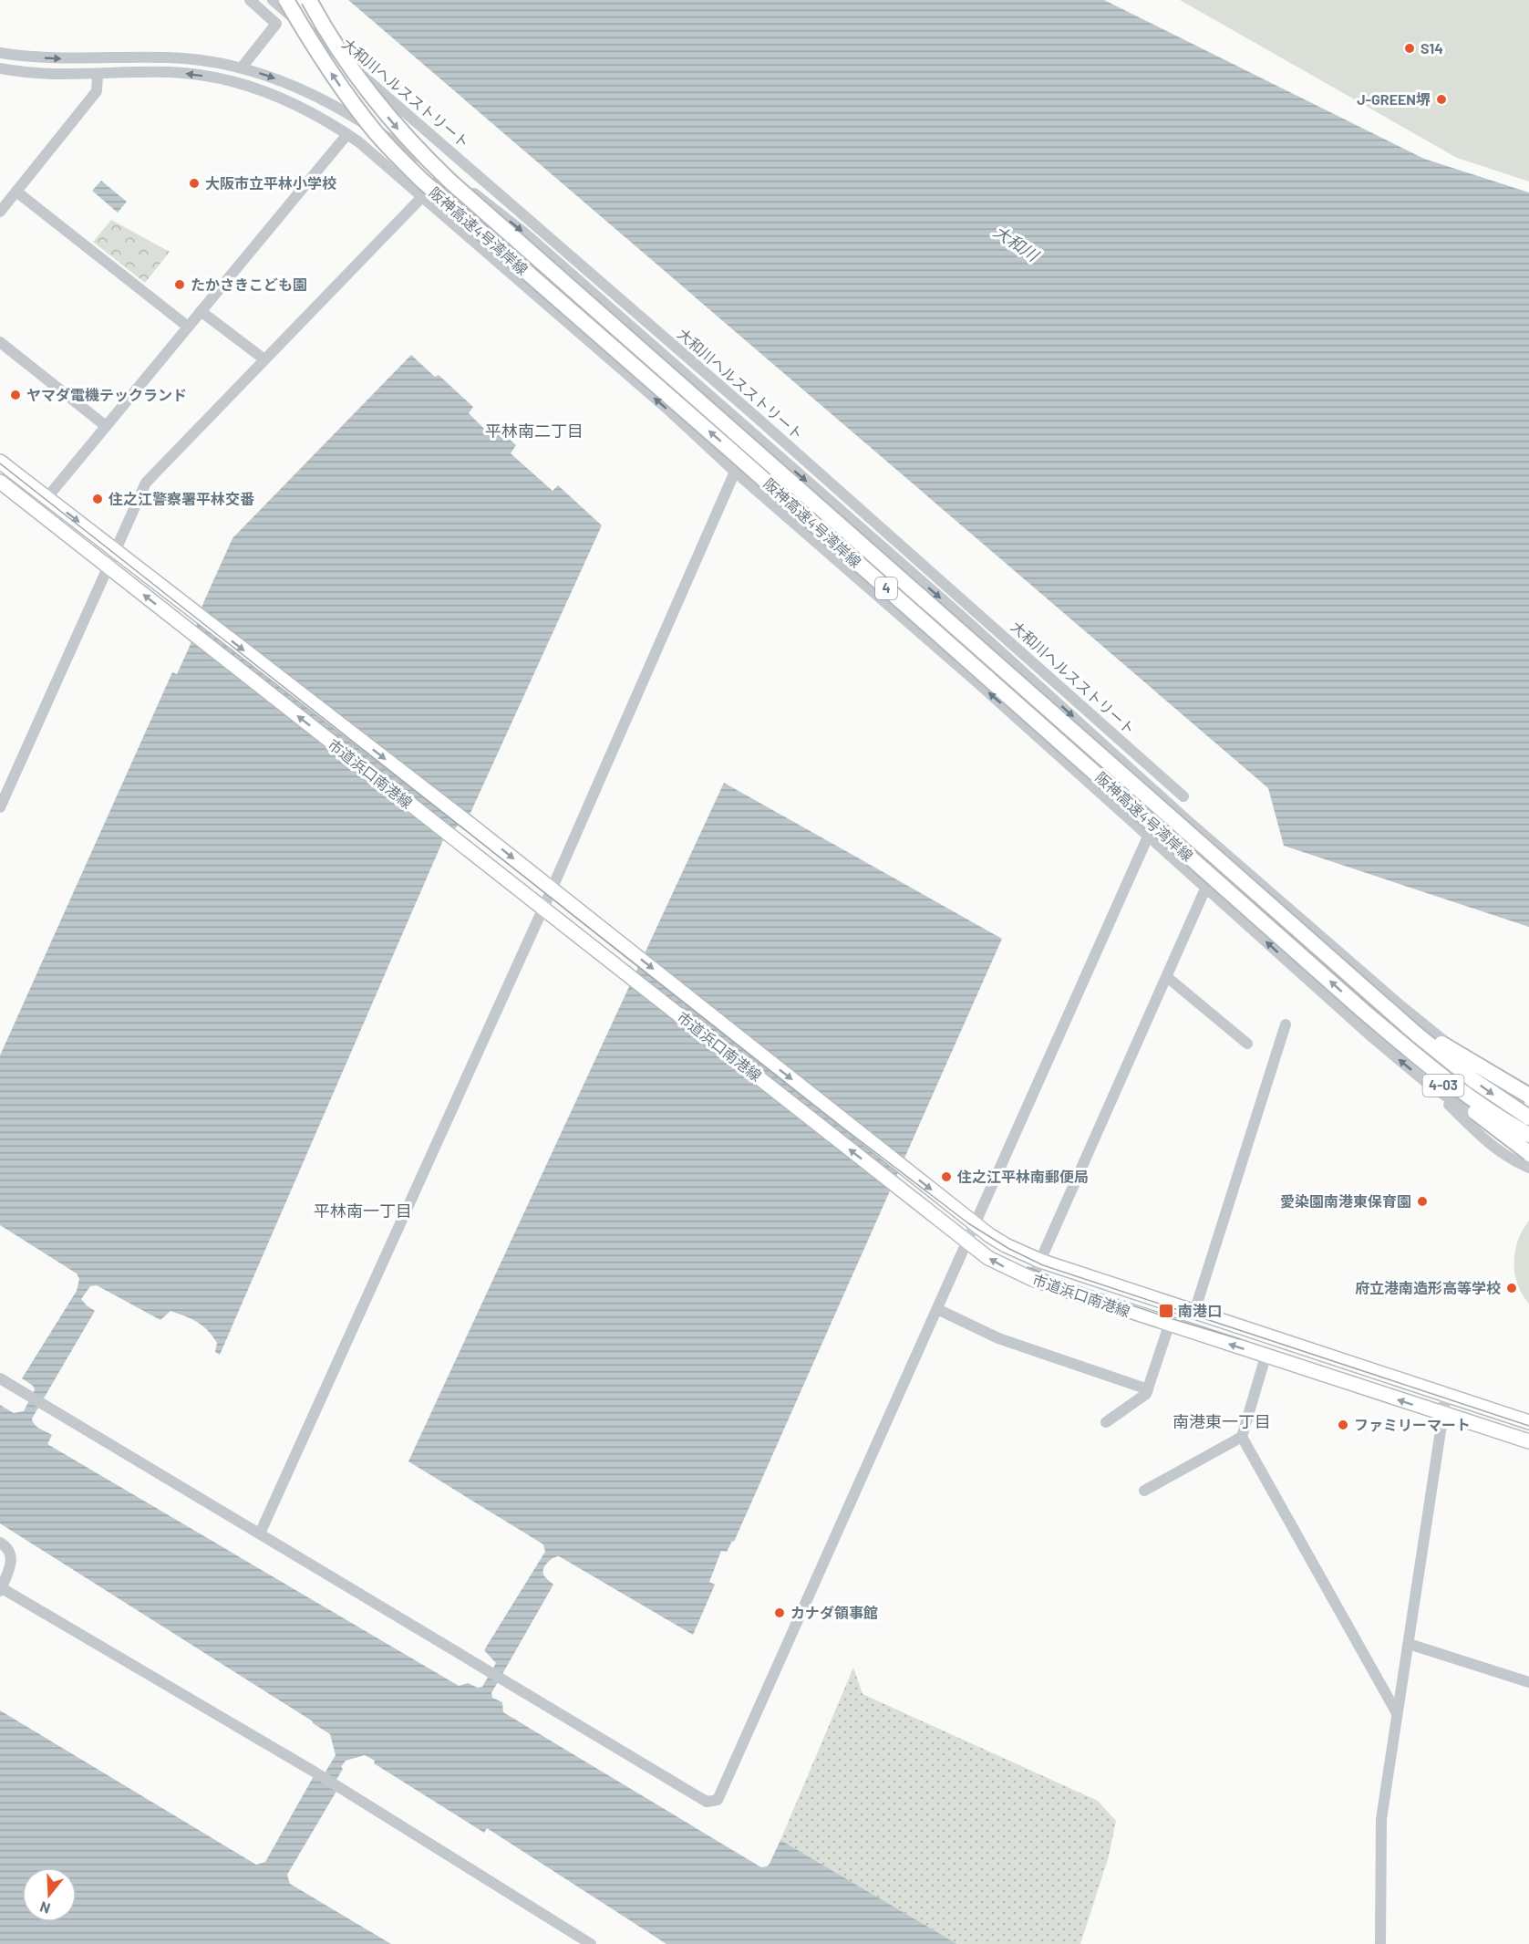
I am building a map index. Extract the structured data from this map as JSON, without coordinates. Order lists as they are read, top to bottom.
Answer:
{
  "streets": {
    "highway": ["阪神高速4号湾岸線", "4", "4-03"],
    "main road": ["市道浜口南港線"],
    "street": ["大和川ヘルスストリート"]
  },
  "crossings": [
    ["阪神高速4号湾岸線", "4-03"]
  ],
  "districts": ["平林南二丁目", "平林南一丁目", "南港東一丁目"],
  "water": ["大和川"],
  "places": {
    "other": [
      "S14",
      "J-GREEN堺",
      "大阪市立平林小学校",
      "たかさきこども園",
      "ヤマダ電機テックランド",
      "住之江警察署平林交番",
      "住之江平林南郵便局",
      "愛染園南港東保育園",
      "府立港南造形高等学校",
      "ファミリーマート",
      "カナダ領事館"
    ],
    "transit": ["南港口"]
  },
  "north": "bottom"
}
